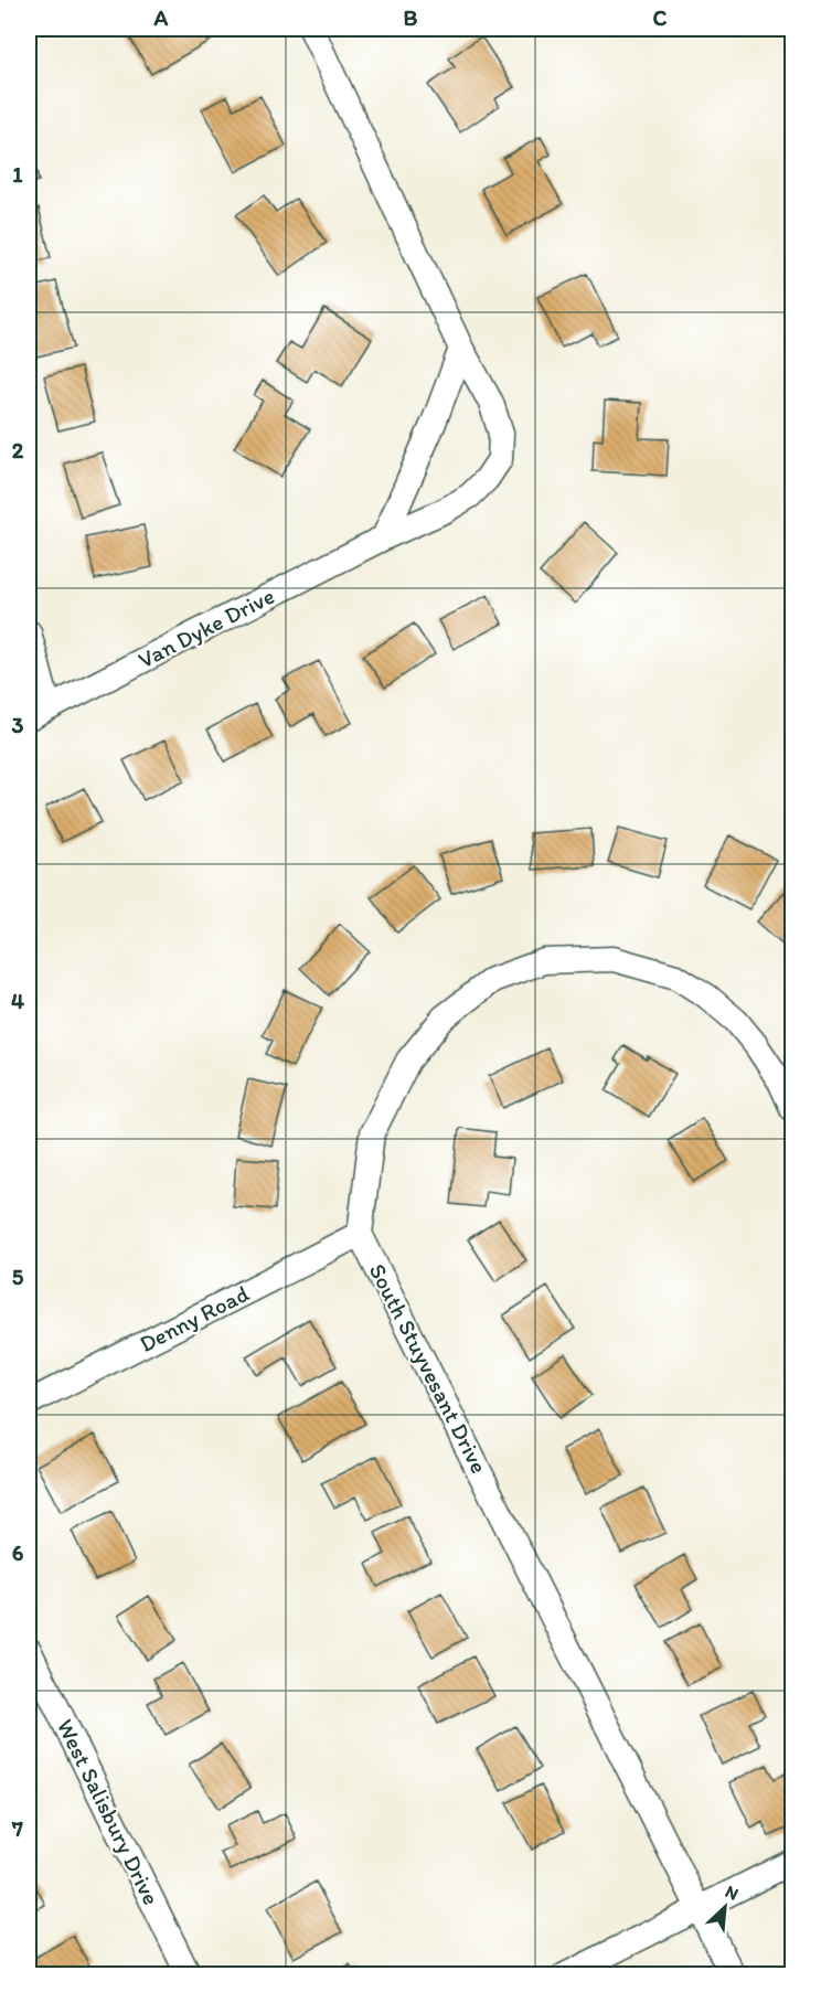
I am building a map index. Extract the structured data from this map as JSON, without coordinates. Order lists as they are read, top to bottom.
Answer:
{
  "streets": {
    "street": [
      "Van Dyke Drive",
      "Denny Road",
      "South Stuyvesant Drive",
      "West Salisbury Drive"
    ]
  },
  "crossings": [
    ["Denny Road", "South Stuyvesant Drive"]
  ],
  "north": "top right",
  "grid": {
    "columns": ["A", "B", "C"],
    "rows": [
      "1",
      "2",
      "3",
      "4",
      "5",
      "6",
      "7"
    ]
  }
}
